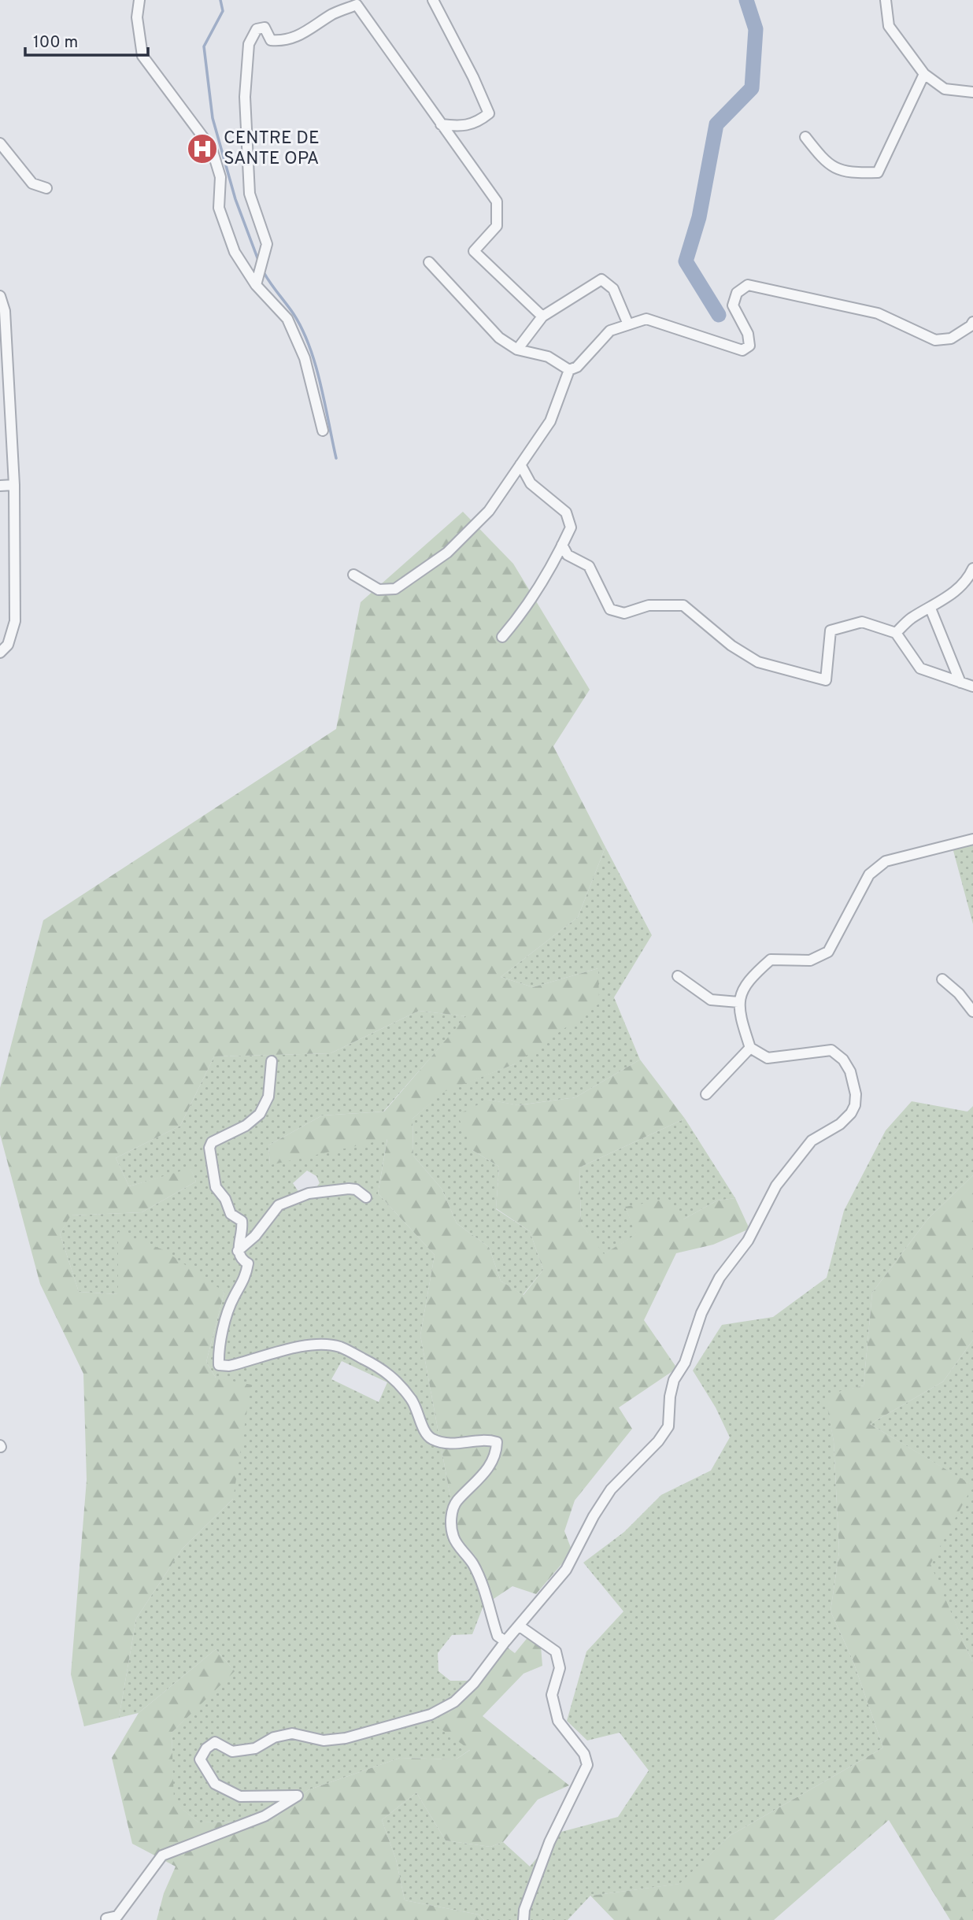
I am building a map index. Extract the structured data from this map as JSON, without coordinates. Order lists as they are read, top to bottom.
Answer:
{
  "places": {
    "hospital": ["CENTRE DE SANTE OPA"]
  },
  "scale_bar": "100 m"
}
